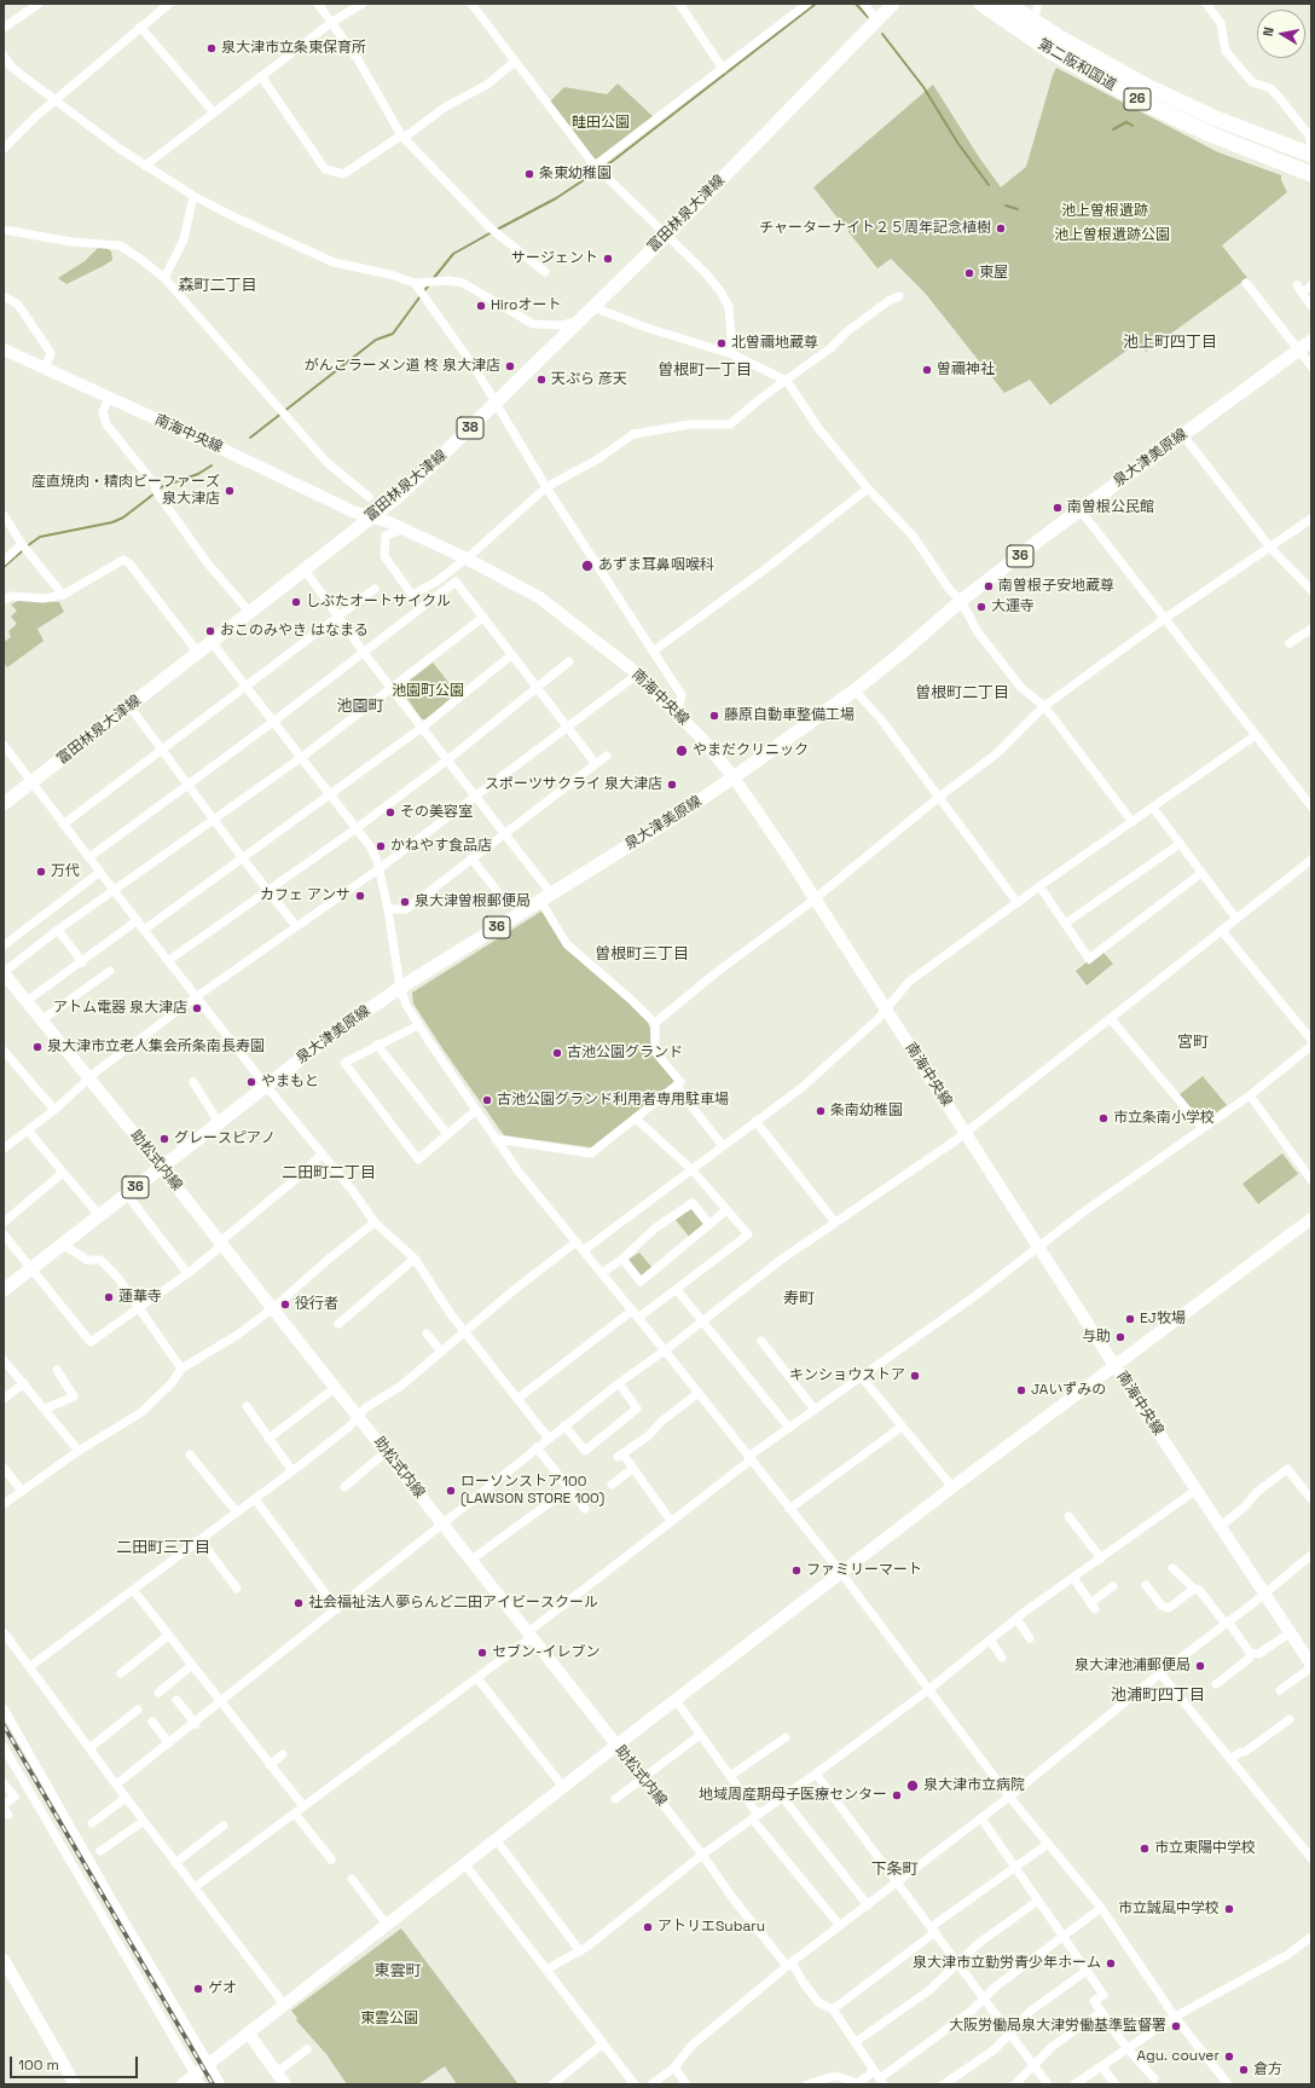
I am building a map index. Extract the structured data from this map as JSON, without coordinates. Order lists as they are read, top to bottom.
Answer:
{
  "streets": {
    "highway": ["第二阪和国道", "26"],
    "main road": [
      "富田林泉大津線",
      "38",
      "泉大津美原線",
      "36"
    ],
    "street": ["南海中央線", "助松式内線"]
  },
  "crossings": [
    ["富田林泉大津線", "南海中央線"],
    ["南海中央線", "泉大津美原線"],
    ["泉大津美原線", "助松式内線"]
  ],
  "districts": [
    "森町二丁目",
    "池上町四丁目",
    "曽根町一丁目",
    "曽根町二丁目",
    "池園町",
    "曽根町三丁目",
    "宮町",
    "二田町二丁目",
    "寿町",
    "二田町三丁目",
    "池浦町四丁目",
    "下条町",
    "東雲町"
  ],
  "parks": [
    "畦田公園",
    "池上曽根遺跡",
    "池上曽根遺跡公園",
    "池園町公園",
    "東雲公園"
  ],
  "places": [
    "泉大津市立条東保育所",
    "条東幼稚園",
    "チャーターナイト２５周年記念植樹",
    "サージェント",
    "東屋",
    "Hiroオート",
    "北曽禰地蔵尊",
    "がんこラーメン道 柊 泉大津店",
    "曽禰神社",
    "天ぷら 彦天",
    "産直焼肉・精肉ビーファーズ 泉大津店",
    "南曽根公民館",
    "あずま耳鼻咽喉科",
    "南曽根子安地蔵尊",
    "しぶたオートサイクル",
    "大運寺",
    "おこのみやき はなまる",
    "藤原自動車整備工場",
    "やまだクリニック",
    "スポーツサクライ 泉大津店",
    "その美容室",
    "かねやす食品店",
    "万代",
    "カフェ アンサ",
    "泉大津曽根郵便局",
    "アトム電器 泉大津店",
    "泉大津市立老人集会所条南長寿園",
    "古池公園グランド",
    "やまもと",
    "古池公園グランド利用者専用駐車場",
    "条南幼稚園",
    "市立条南小学校",
    "グレースピアノ",
    "蓮華寺",
    "役行者",
    "EJ牧場",
    "与助",
    "キンショウストア",
    "JAいずみの",
    "ローソンストア100 (LAWSON STORE 100)",
    "ファミリーマート",
    "社会福祉法人夢らんど二田アイビースクール",
    "セブン-イレブン",
    "泉大津池浦郵便局",
    "泉大津市立病院",
    "地域周産期母子医療センター",
    "市立東陽中学校",
    "市立誠風中学校",
    "アトリエSubaru",
    "泉大津市立勤労青少年ホーム",
    "ゲオ",
    "大阪労働局泉大津労働基準監督署",
    "Agu. couver",
    "倉方"
  ],
  "scale_bar": "100 m",
  "north": "left"
}
